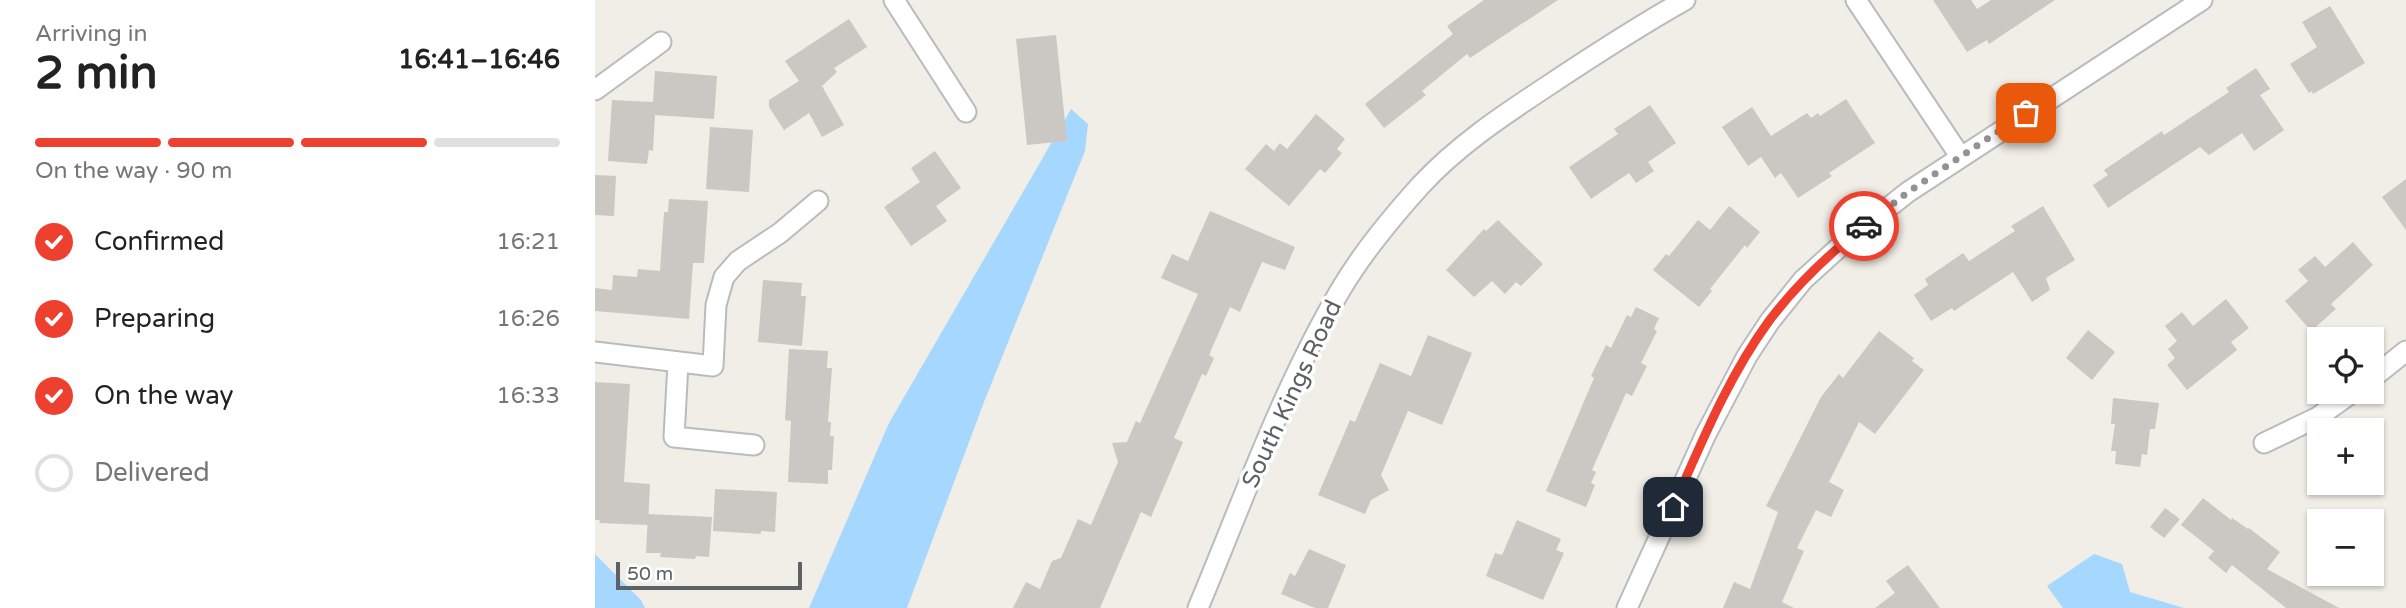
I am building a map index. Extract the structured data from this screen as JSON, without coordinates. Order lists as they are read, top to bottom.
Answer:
{
  "streets": {
    "street": ["South Kings Road"]
  },
  "scale_bar": "50 m",
  "page": {
    "heading": ["2 min", "Arriving in", "16:41–16:46"],
    "bar": "On the way · 90 m",
    "list": [
      ["Confirmed", "16:21"],
      ["Preparing", "16:26"],
      ["On the way", "16:33"],
      "Delivered"
    ],
    "map_buttons": ["+", "−"],
    "scale": "50 m"
  }
}
